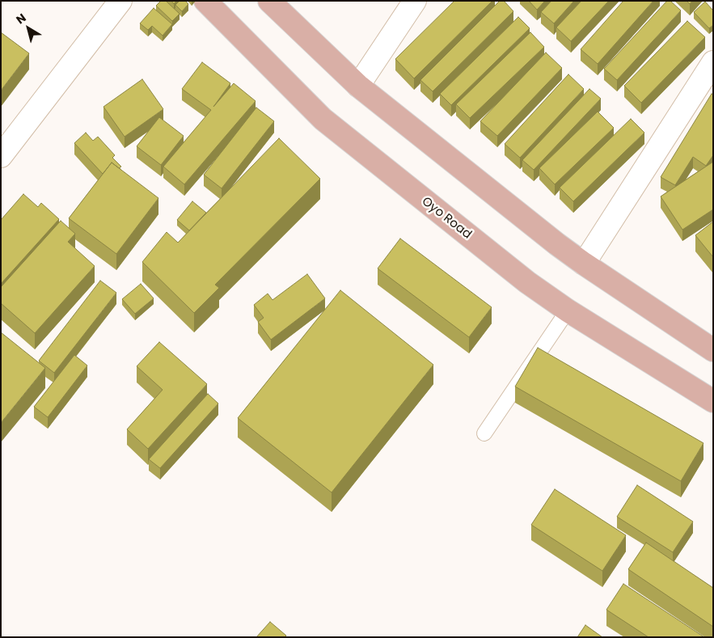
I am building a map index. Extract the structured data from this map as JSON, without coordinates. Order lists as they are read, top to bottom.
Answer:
{
  "streets": {
    "main road": ["Oyo Road"]
  },
  "north": "top left"
}
